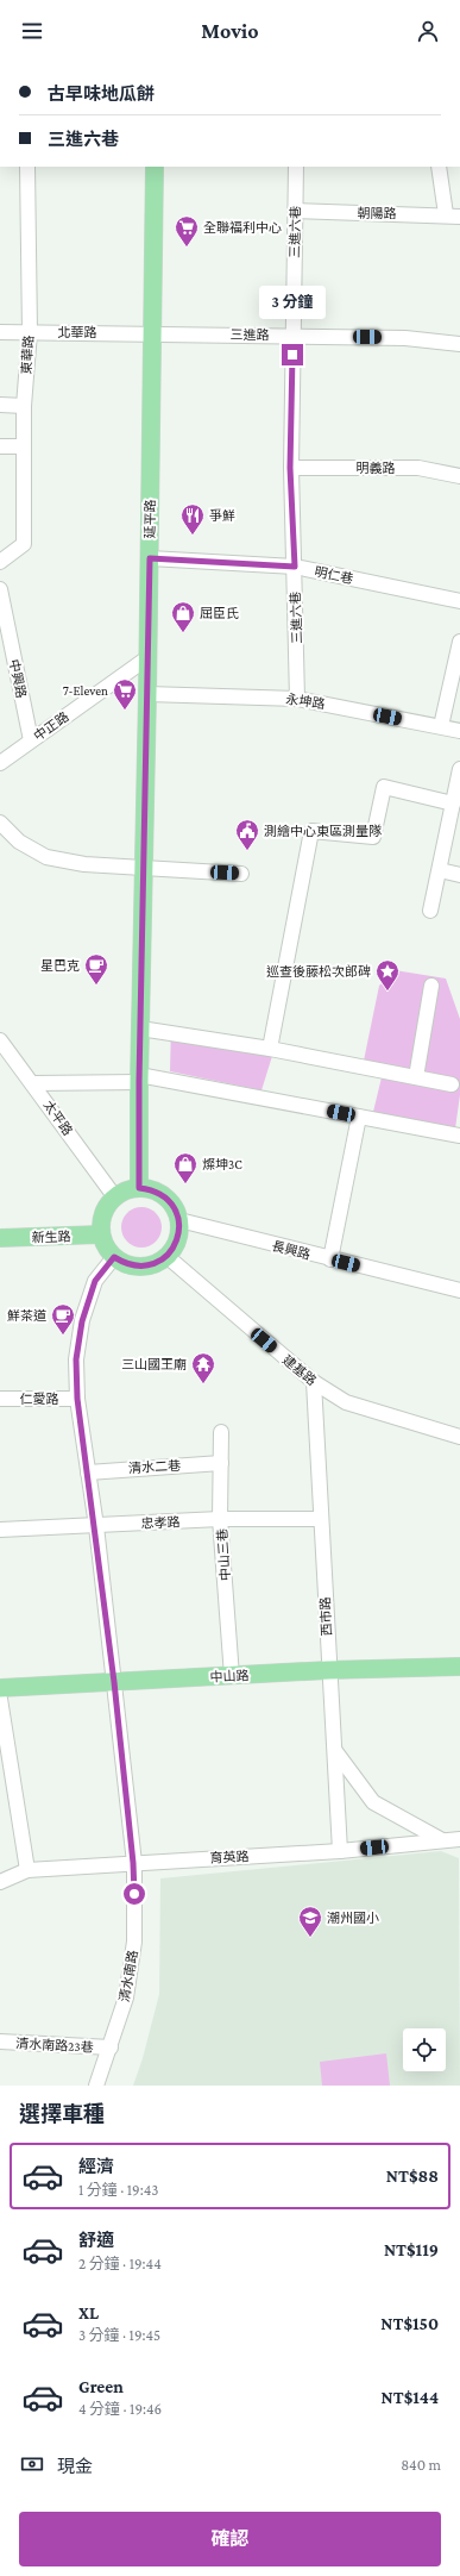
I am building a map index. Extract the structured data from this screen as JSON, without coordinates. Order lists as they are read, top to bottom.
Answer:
{
  "streets": {
    "main road": ["延平路", "新生路", "中山路"],
    "street": [
      "朝陽路",
      "三進六巷",
      "北華路",
      "三進路",
      "東華路",
      "明義路",
      "明仁巷",
      "中興路",
      "永坤路",
      "中正路",
      "太平路",
      "長興路",
      "建基路",
      "仁愛路",
      "清水二巷",
      "忠孝路",
      "中山三巷",
      "西市路",
      "育英路",
      "清水南路",
      "清水南路23巷"
    ]
  },
  "crossings": [
    ["朝陽路", "三進六巷"],
    ["三進六巷", "三進路"],
    ["三進六巷", "明義路"],
    ["三進六巷", "明仁巷"],
    ["三進六巷", "永坤路"],
    ["北華路", "三進路"],
    ["北華路", "東華路"],
    ["北華路", "延平路"],
    ["三進路", "延平路"],
    ["延平路", "明仁巷"],
    ["延平路", "永坤路"],
    ["延平路", "中正路"],
    ["延平路", "太平路"],
    ["延平路", "新生路"],
    ["延平路", "長興路"],
    ["延平路", "建基路"],
    ["延平路", "清水南路"],
    ["中興路", "中正路"],
    ["太平路", "新生路"],
    ["太平路", "長興路"],
    ["太平路", "建基路"],
    ["太平路", "清水南路"],
    ["新生路", "長興路"],
    ["新生路", "建基路"],
    ["新生路", "清水南路"],
    ["長興路", "建基路"],
    ["長興路", "清水南路"],
    ["建基路", "西市路"],
    ["建基路", "清水南路"],
    ["仁愛路", "清水南路"],
    ["清水二巷", "中山三巷"],
    ["清水二巷", "清水南路"],
    ["忠孝路", "中山三巷"],
    ["忠孝路", "西市路"],
    ["忠孝路", "清水南路"],
    ["中山三巷", "中山路"],
    ["西市路", "中山路"],
    ["西市路", "育英路"],
    ["中山路", "清水南路"],
    ["育英路", "清水南路"],
    ["清水南路", "清水南路23巷"]
  ],
  "places": {
    "supermarket": ["全聯福利中心", "7-Eleven"],
    "restaurant": ["爭鮮"],
    "shop": ["屈臣氏", "燦坤3C"],
    "public building": ["測繪中心東區測量隊"],
    "cafe": ["星巴克", "鮮茶道"],
    "place": ["巡查後藤松次郎碑"],
    "temple": ["三山國王廟"],
    "school or university": ["潮州國小"]
  },
  "page": {
    "header": "Movio",
    "banner": ["古早味地瓜餅", "三進六巷"],
    "bubble": "3 分鐘",
    "heading": "選擇車種",
    "list": [
      {
        "name": "經濟",
        "note": "1 分鐘 · 19:43",
        "value": "NT$88"
      },
      {
        "name": "舒適",
        "note": "2 分鐘 · 19:44",
        "value": "NT$119"
      },
      {
        "name": "XL",
        "note": "3 分鐘 · 19:45",
        "value": "NT$150"
      },
      {
        "name": "Green",
        "note": "4 分鐘 · 19:46",
        "value": "NT$144"
      }
    ],
    "pay": ["現金", "840 m"],
    "buttons": "確認"
  }
}
